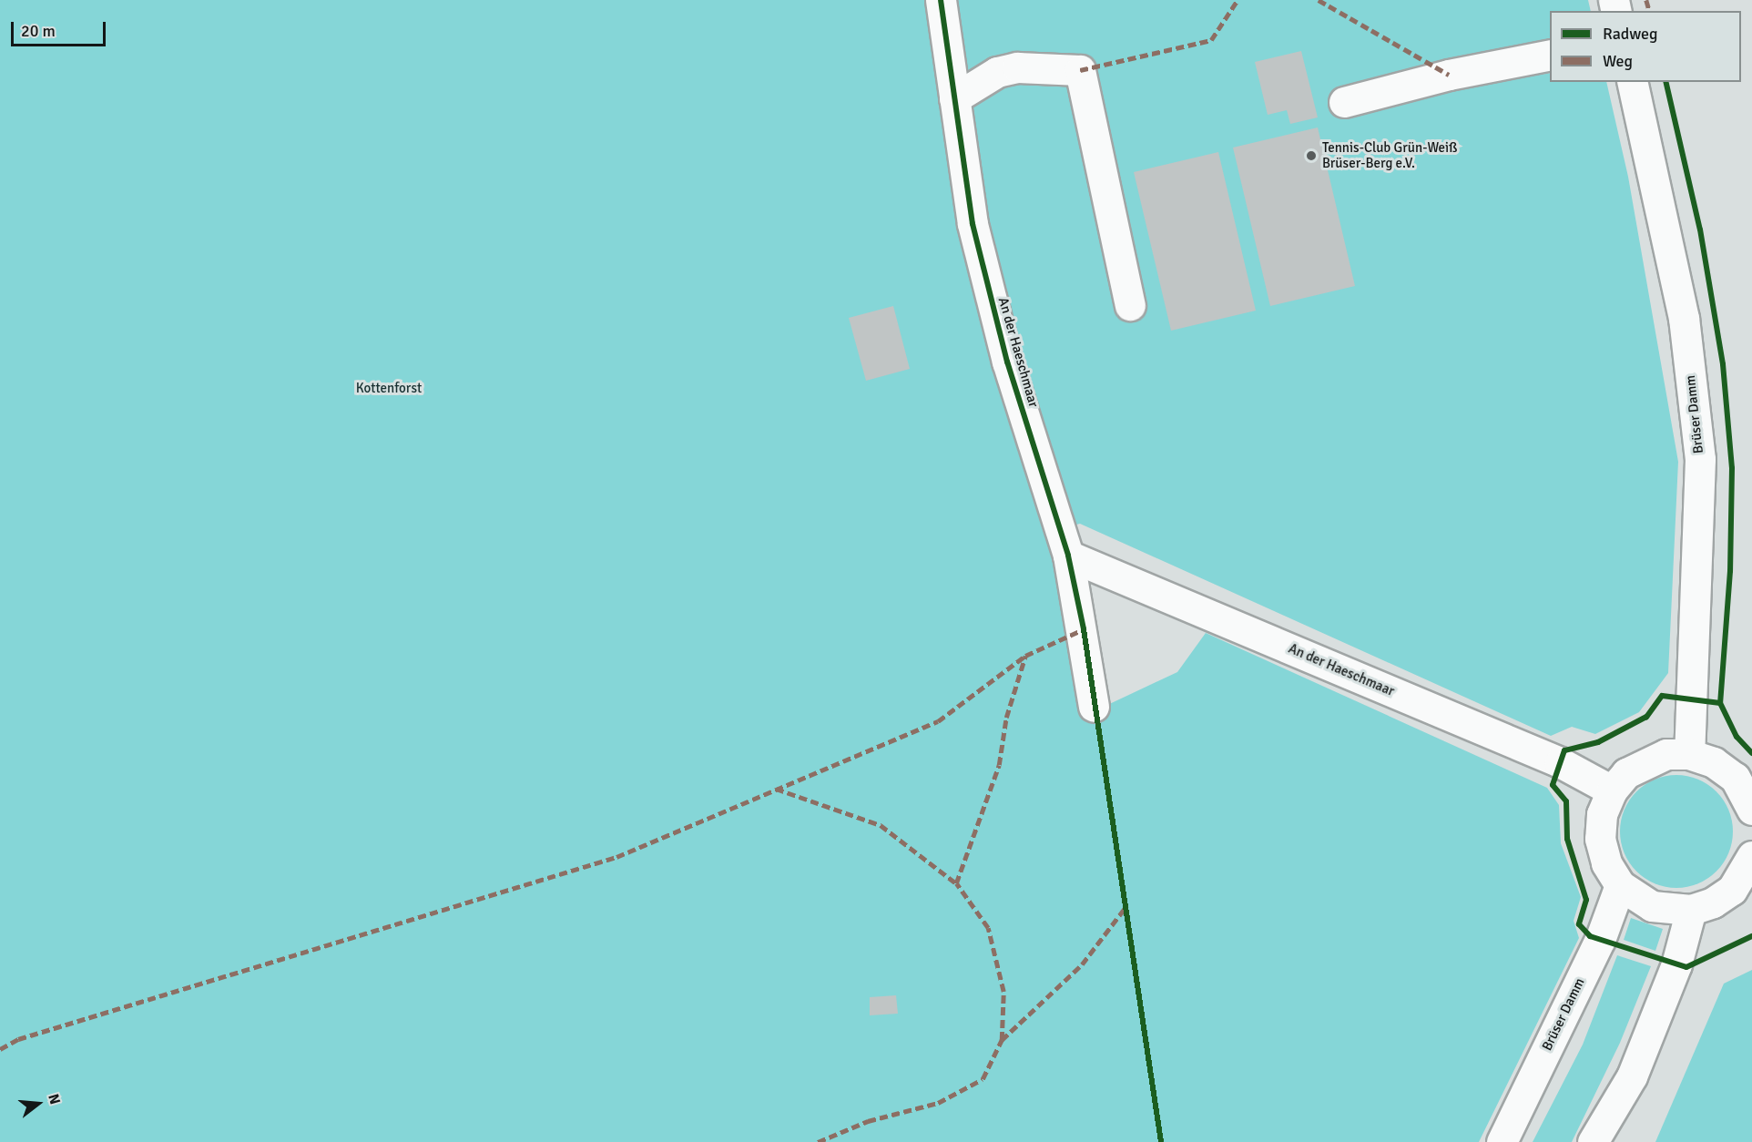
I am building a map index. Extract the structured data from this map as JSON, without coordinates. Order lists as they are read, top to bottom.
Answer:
{
  "streets": {
    "street": ["An der Haeschmaar", "Brüser Damm"]
  },
  "parks": ["Kottenforst"],
  "places": ["Tennis-Club Grün-Weiß Brüser-Berg e.V."],
  "legend": ["Radweg", "Weg"],
  "scale_bar": "20 m",
  "north": "right"
}
